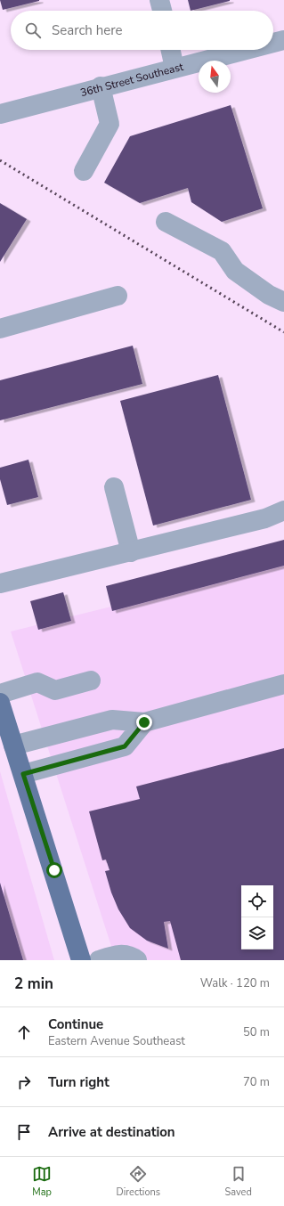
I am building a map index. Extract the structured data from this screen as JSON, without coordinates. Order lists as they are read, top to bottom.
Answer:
{
  "streets": {
    "street": ["36th Street Southeast"]
  },
  "north": "top",
  "page": {
    "search": "Search here",
    "heading": ["2 min", "Walk · 120 m"],
    "list": [
      ["Continue", "Eastern Avenue Southeast", "50 m"],
      ["Turn right", "70 m"],
      "Arrive at destination"
    ],
    "nav": ["Map", "Directions", "Saved"]
  }
}
